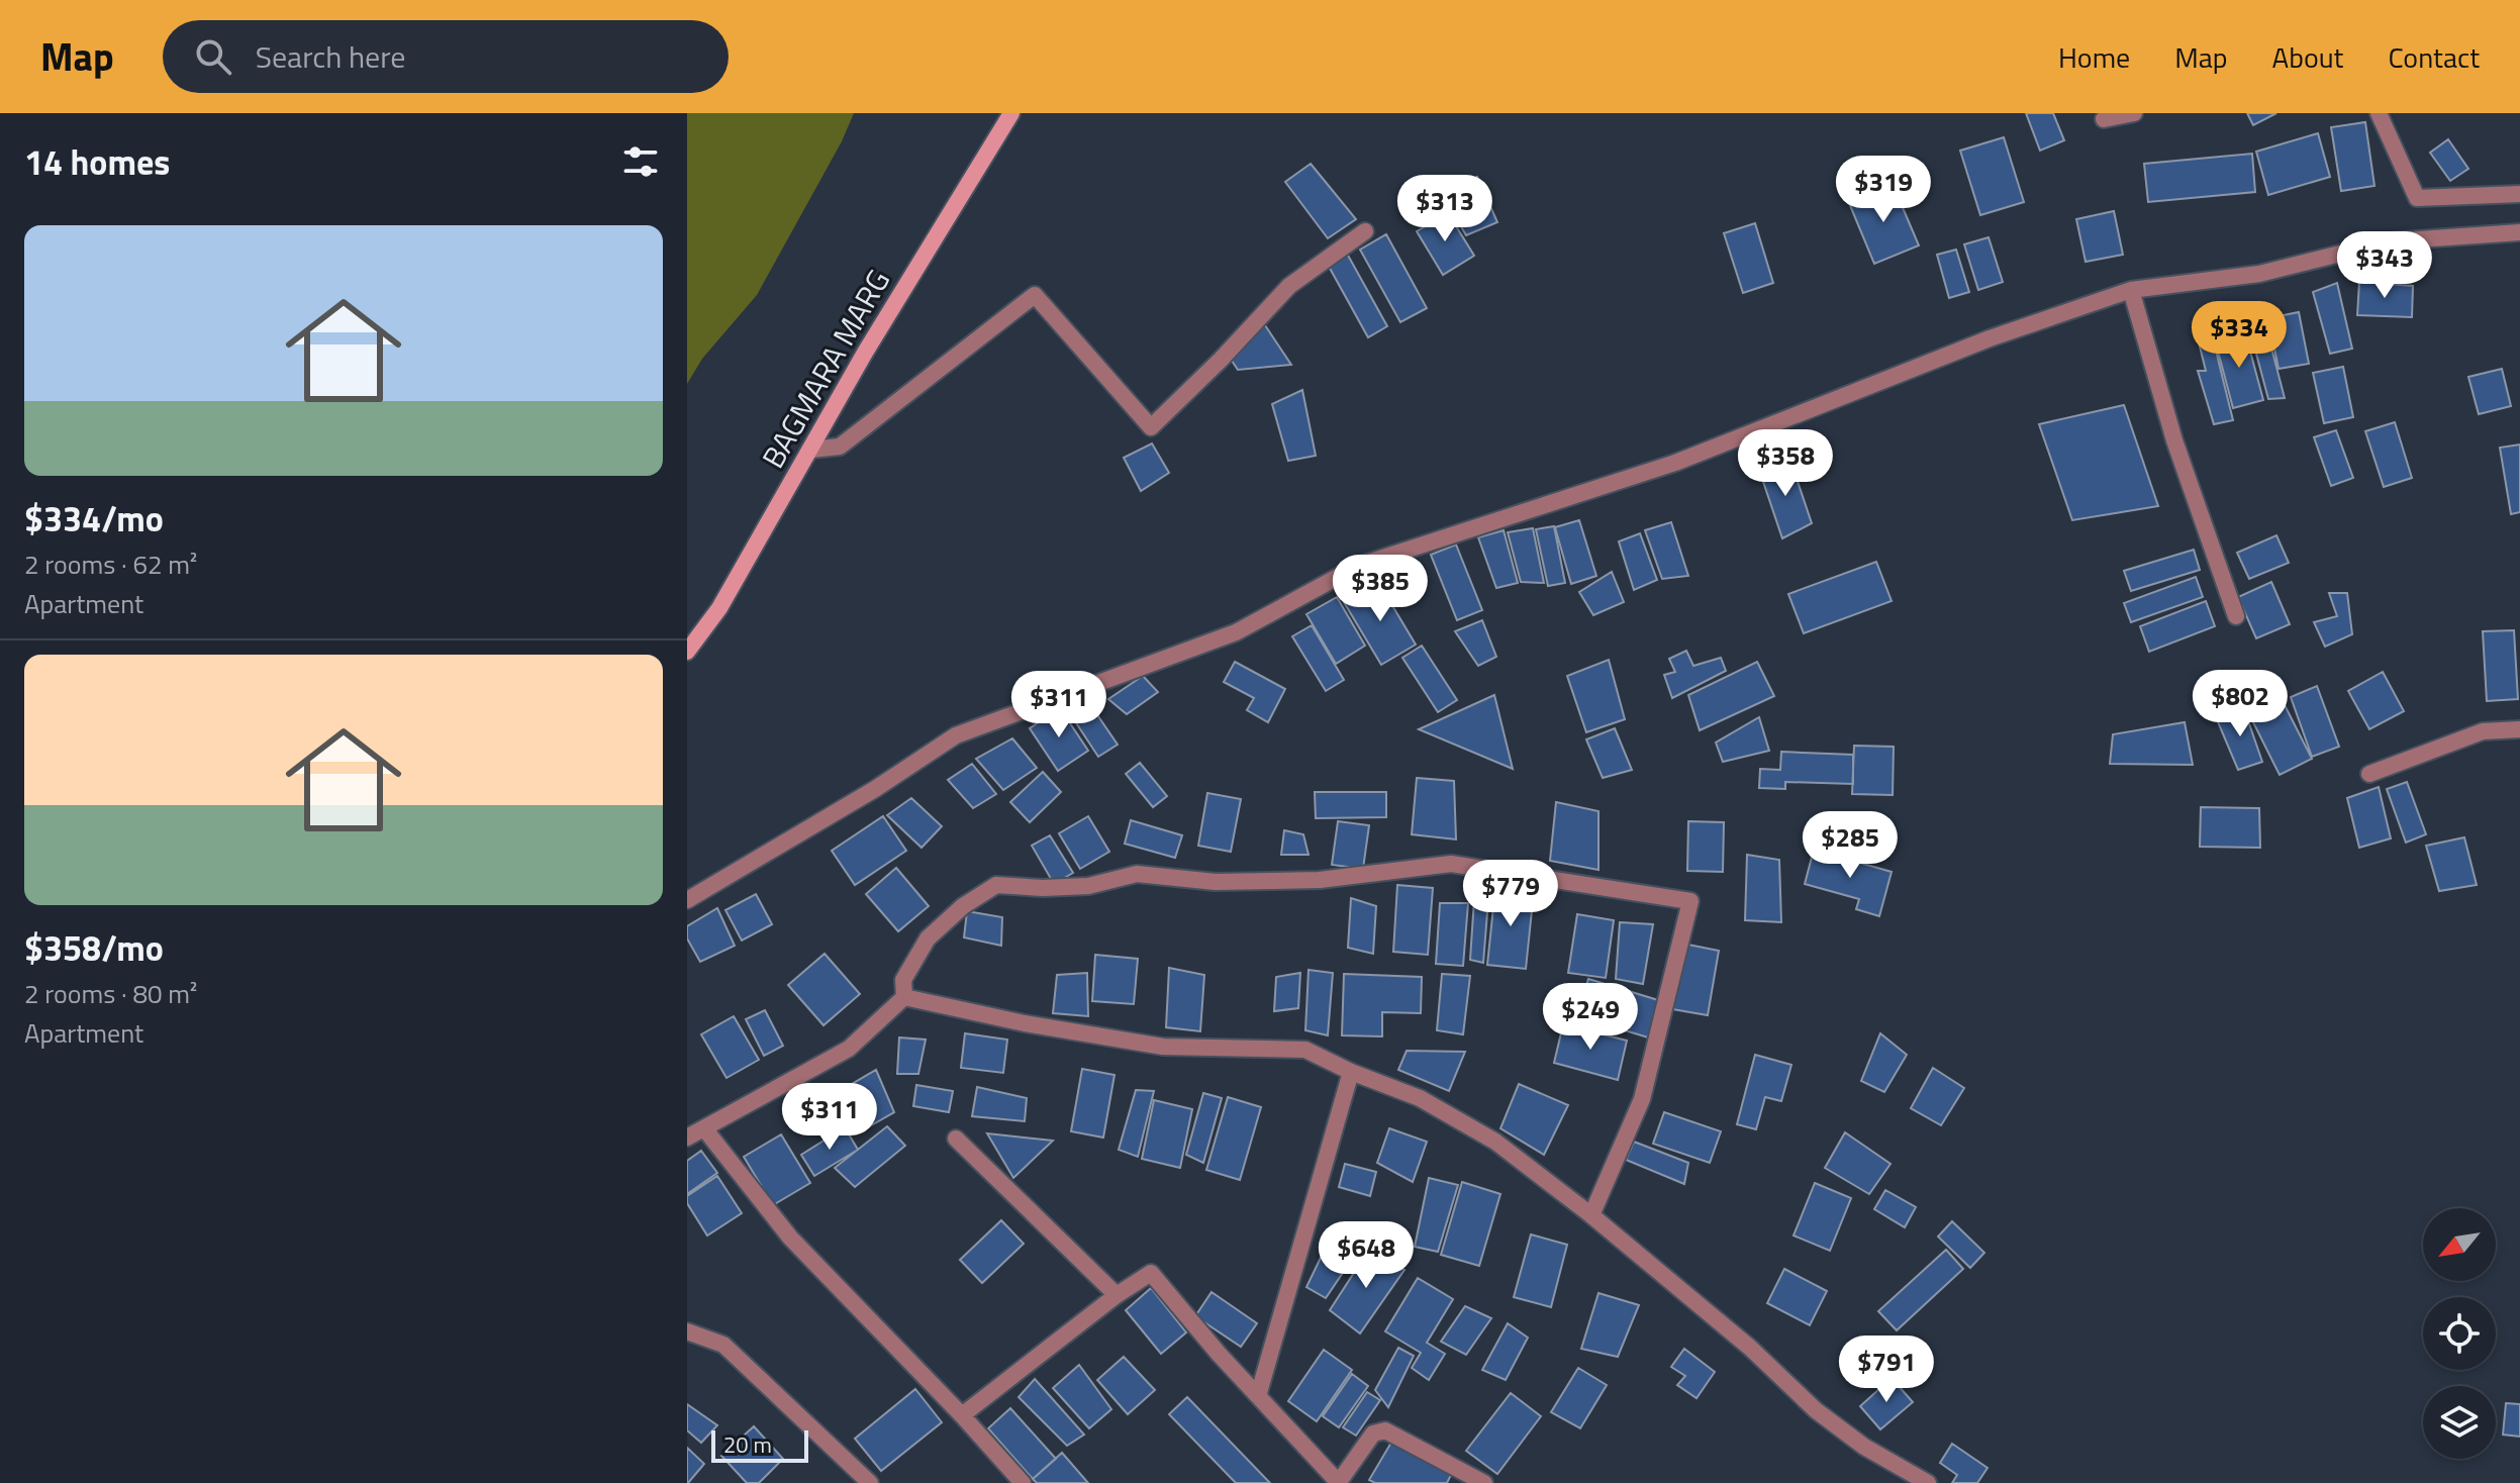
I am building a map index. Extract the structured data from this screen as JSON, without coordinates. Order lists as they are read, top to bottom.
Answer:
{
  "streets": {
    "main road": ["BAGMARA MARG"]
  },
  "scale_bar": "20 m",
  "north": "bottom left",
  "page": {
    "header": "Map",
    "search": "Search here",
    "nav": [
      "Home",
      "Map",
      "About",
      "Contact"
    ],
    "heading": "14 homes",
    "price": [
      "$319",
      "$313",
      "$343",
      "$334",
      "$358",
      "$385",
      "$802",
      "$311",
      "$285",
      "$779",
      "$249",
      "$311",
      "$648",
      "$791"
    ],
    "list": [
      {
        "name": "$334/mo",
        "note": "2 rooms · 62 m² · Apartment"
      },
      {
        "name": "$358/mo",
        "note": "2 rooms · 80 m² · Apartment"
      }
    ],
    "scale": "20 m"
  }
}
